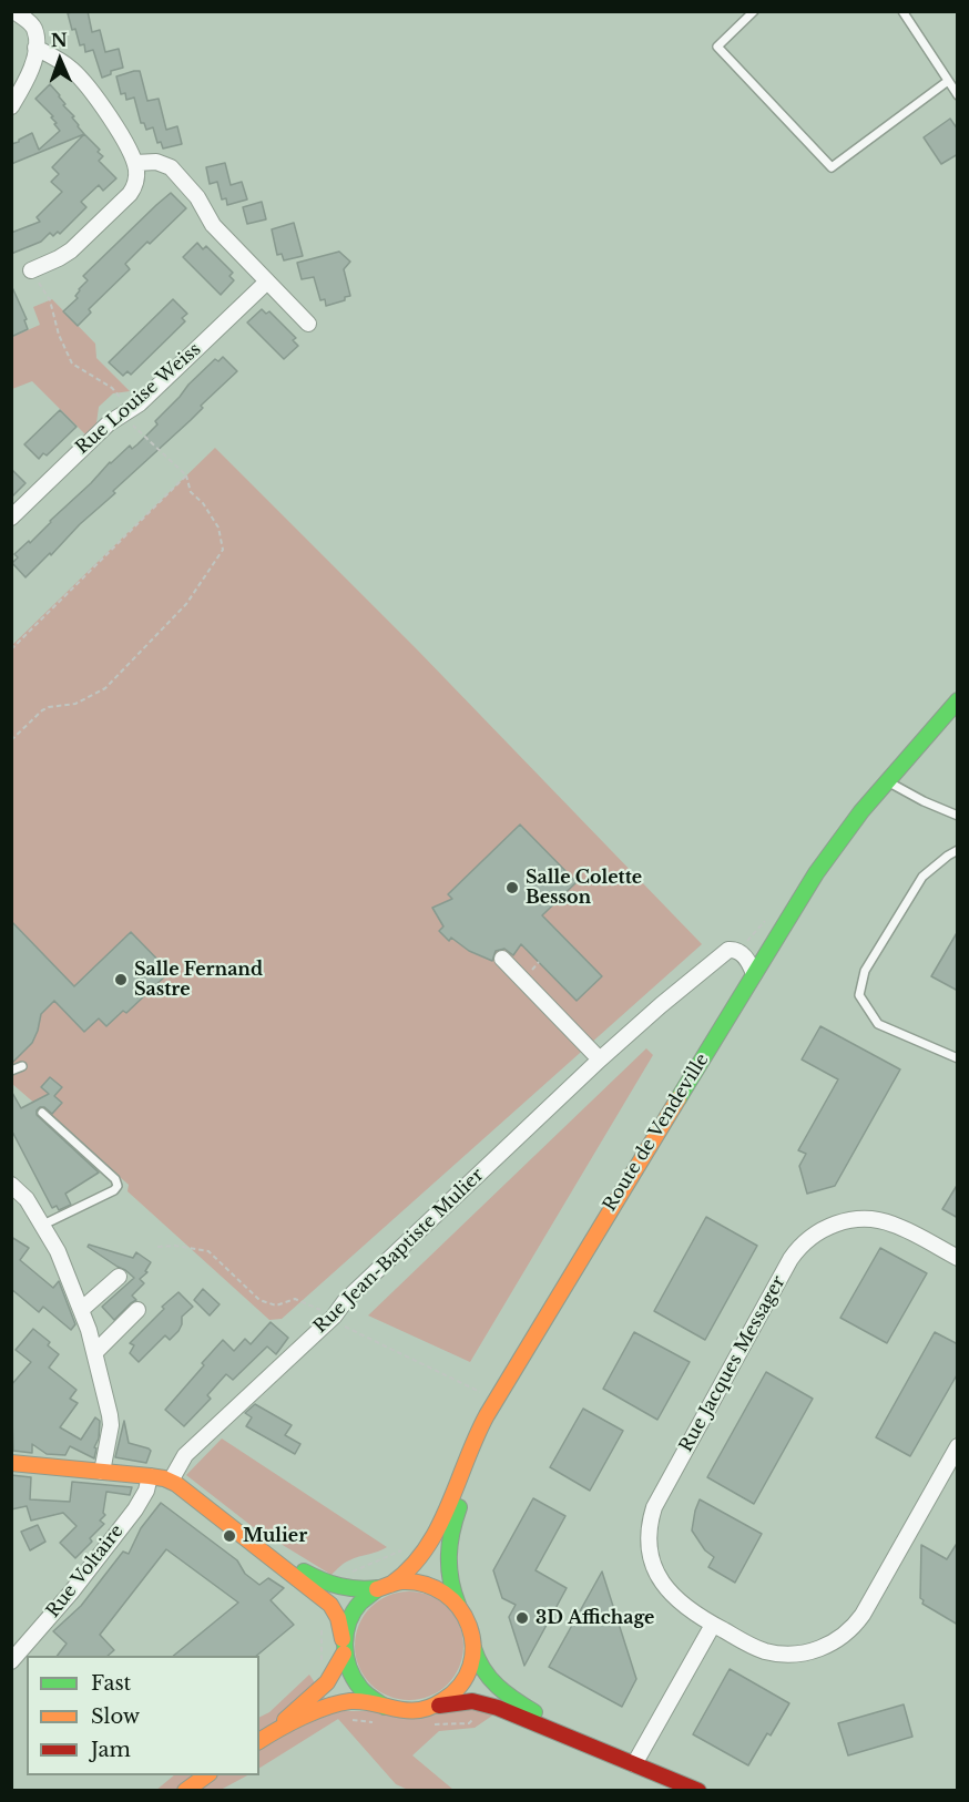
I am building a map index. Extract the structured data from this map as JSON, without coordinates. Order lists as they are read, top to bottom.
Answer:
{
  "streets": {
    "main road": ["Route de Vendeville"],
    "street": [
      "Rue Louise Weiss",
      "Rue Jean-Baptiste Mulier",
      "Rue Jacques Messager",
      "Rue Voltaire"
    ]
  },
  "crossings": [
    ["Route de Vendeville", "Rue Jean-Baptiste Mulier"]
  ],
  "places": [
    "Salle Colette Besson",
    "Salle Fernand Sastre",
    "Mulier",
    "3D Affichage"
  ],
  "legend": ["Fast", "Slow", "Jam"],
  "north": "top"
}
